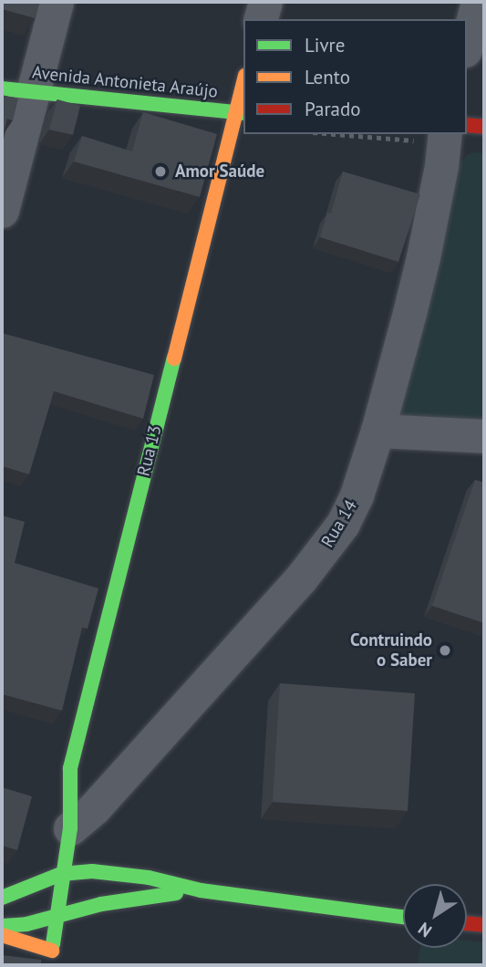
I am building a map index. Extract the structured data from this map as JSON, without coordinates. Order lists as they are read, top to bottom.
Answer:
{
  "streets": {
    "street": ["Avenida Antonieta Araújo", "Rua 13", "Rua 14"]
  },
  "crossings": [
    ["Avenida Antonieta Araújo", "Rua 13"],
    ["Rua 13", "Rua 14"]
  ],
  "places": ["Amor Saúde", "Contruindo o Saber"],
  "legend": ["Livre", "Lento", "Parado"],
  "north": "bottom left"
}
